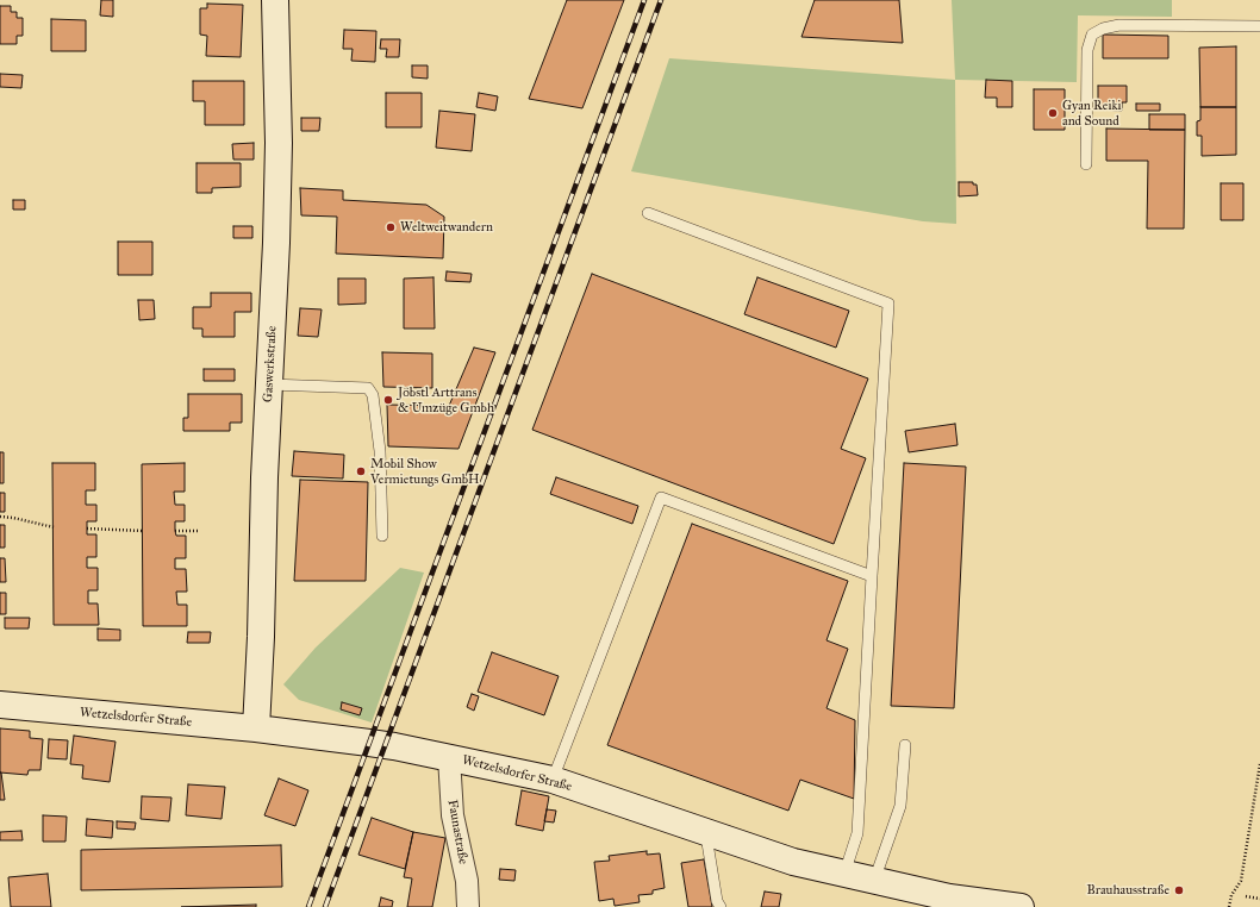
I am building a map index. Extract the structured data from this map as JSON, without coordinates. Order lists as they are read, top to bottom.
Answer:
{
  "streets": {
    "main road": ["Gaswerkstraße", "Wetzelsdorfer Straße"],
    "street": ["Faunastraße"]
  },
  "crossings": [
    ["Gaswerkstraße", "Wetzelsdorfer Straße"],
    ["Wetzelsdorfer Straße", "Faunastraße"]
  ],
  "places": [
    "Gyan Reiki and Sound",
    "Weltweitwandern",
    "Jöbstl Arttrans & Umzüge Gmbh",
    "Mobil Show Vermietungs GmbH",
    "Brauhausstraße"
  ]
}
